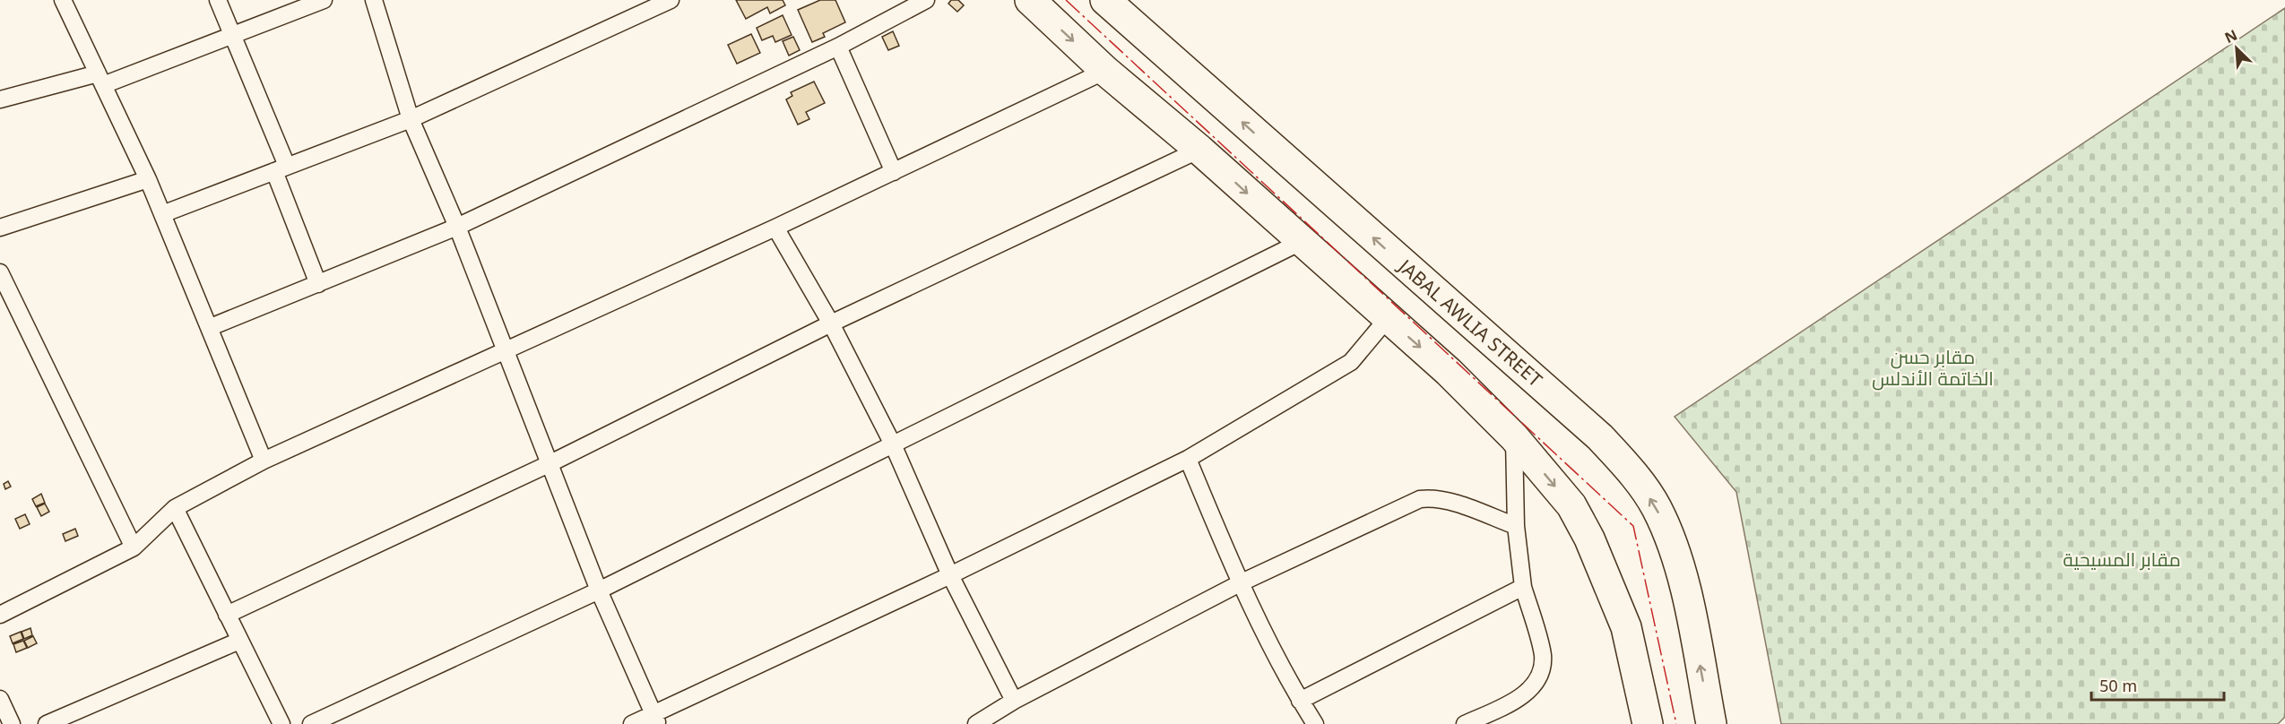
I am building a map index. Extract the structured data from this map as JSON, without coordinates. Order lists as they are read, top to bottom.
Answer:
{
  "streets": {
    "highway": ["JABAL AWLIA STREET"]
  },
  "parks": ["مقابر حسن الخاتمة الأندلس", "مقابر المسيحية"],
  "scale_bar": "50 m",
  "north": "top left"
}
